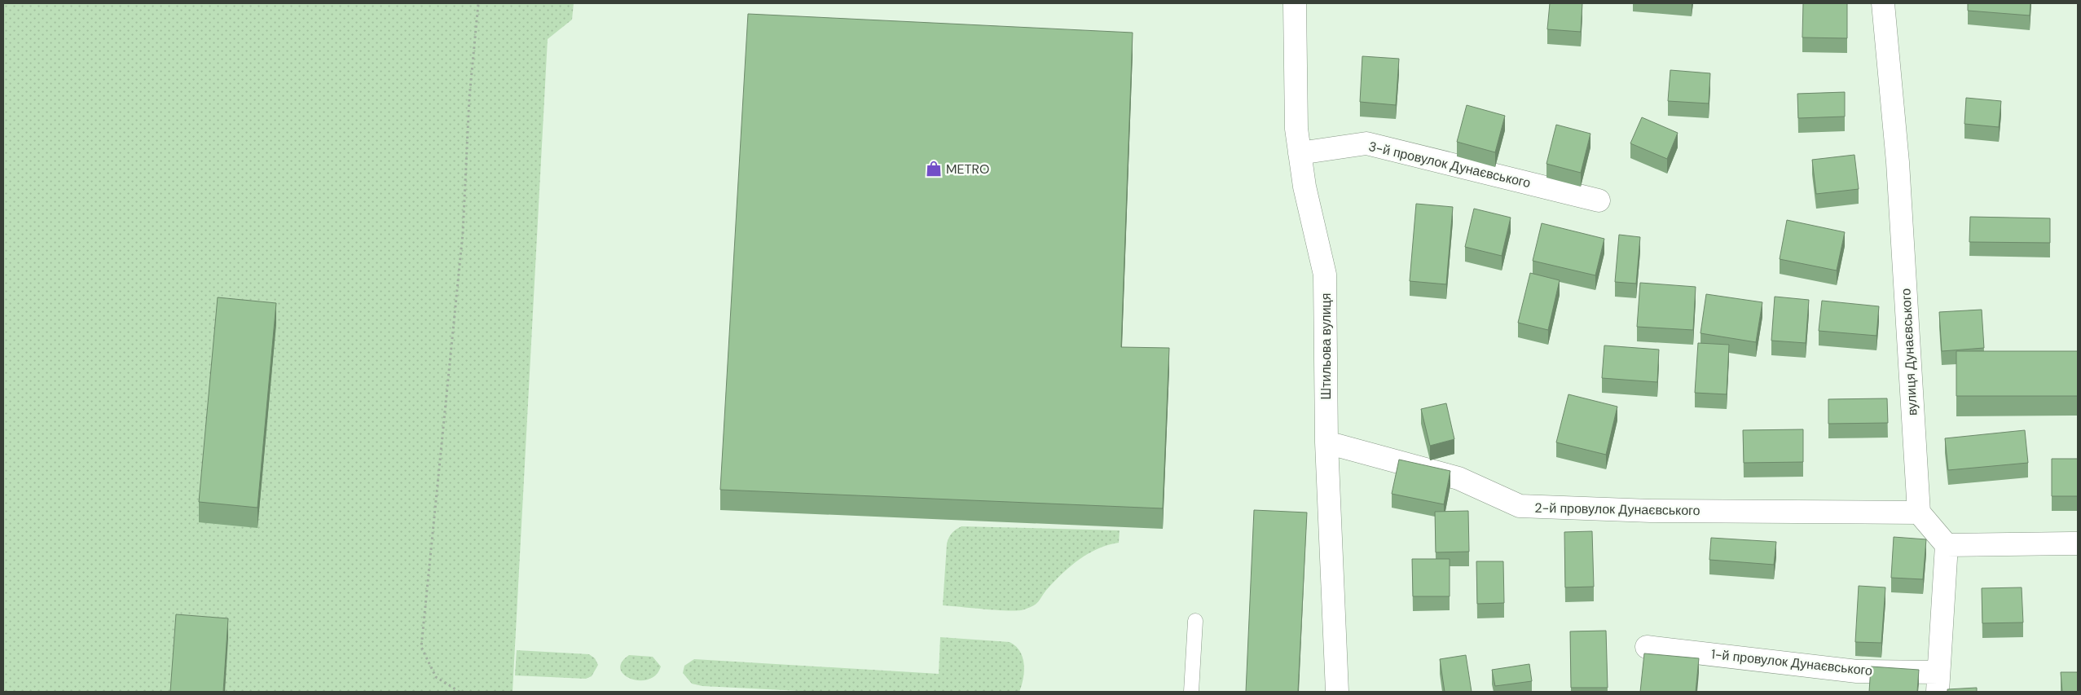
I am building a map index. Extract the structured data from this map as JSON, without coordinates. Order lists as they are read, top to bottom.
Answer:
{
  "streets": {
    "street": [
      "3-й провулок Дунаєвського",
      "Штильова вулиця",
      "вулиця Дунаєвського",
      "2-й провулок Дунаєвського",
      "1-й провулок Дунаєвського"
    ]
  },
  "crossings": [
    ["3-й провулок Дунаєвського", "Штильова вулиця"],
    ["Штильова вулиця", "2-й провулок Дунаєвського"],
    ["вулиця Дунаєвського", "2-й провулок Дунаєвського"]
  ],
  "places": {
    "shop": ["METRO"]
  }
}
